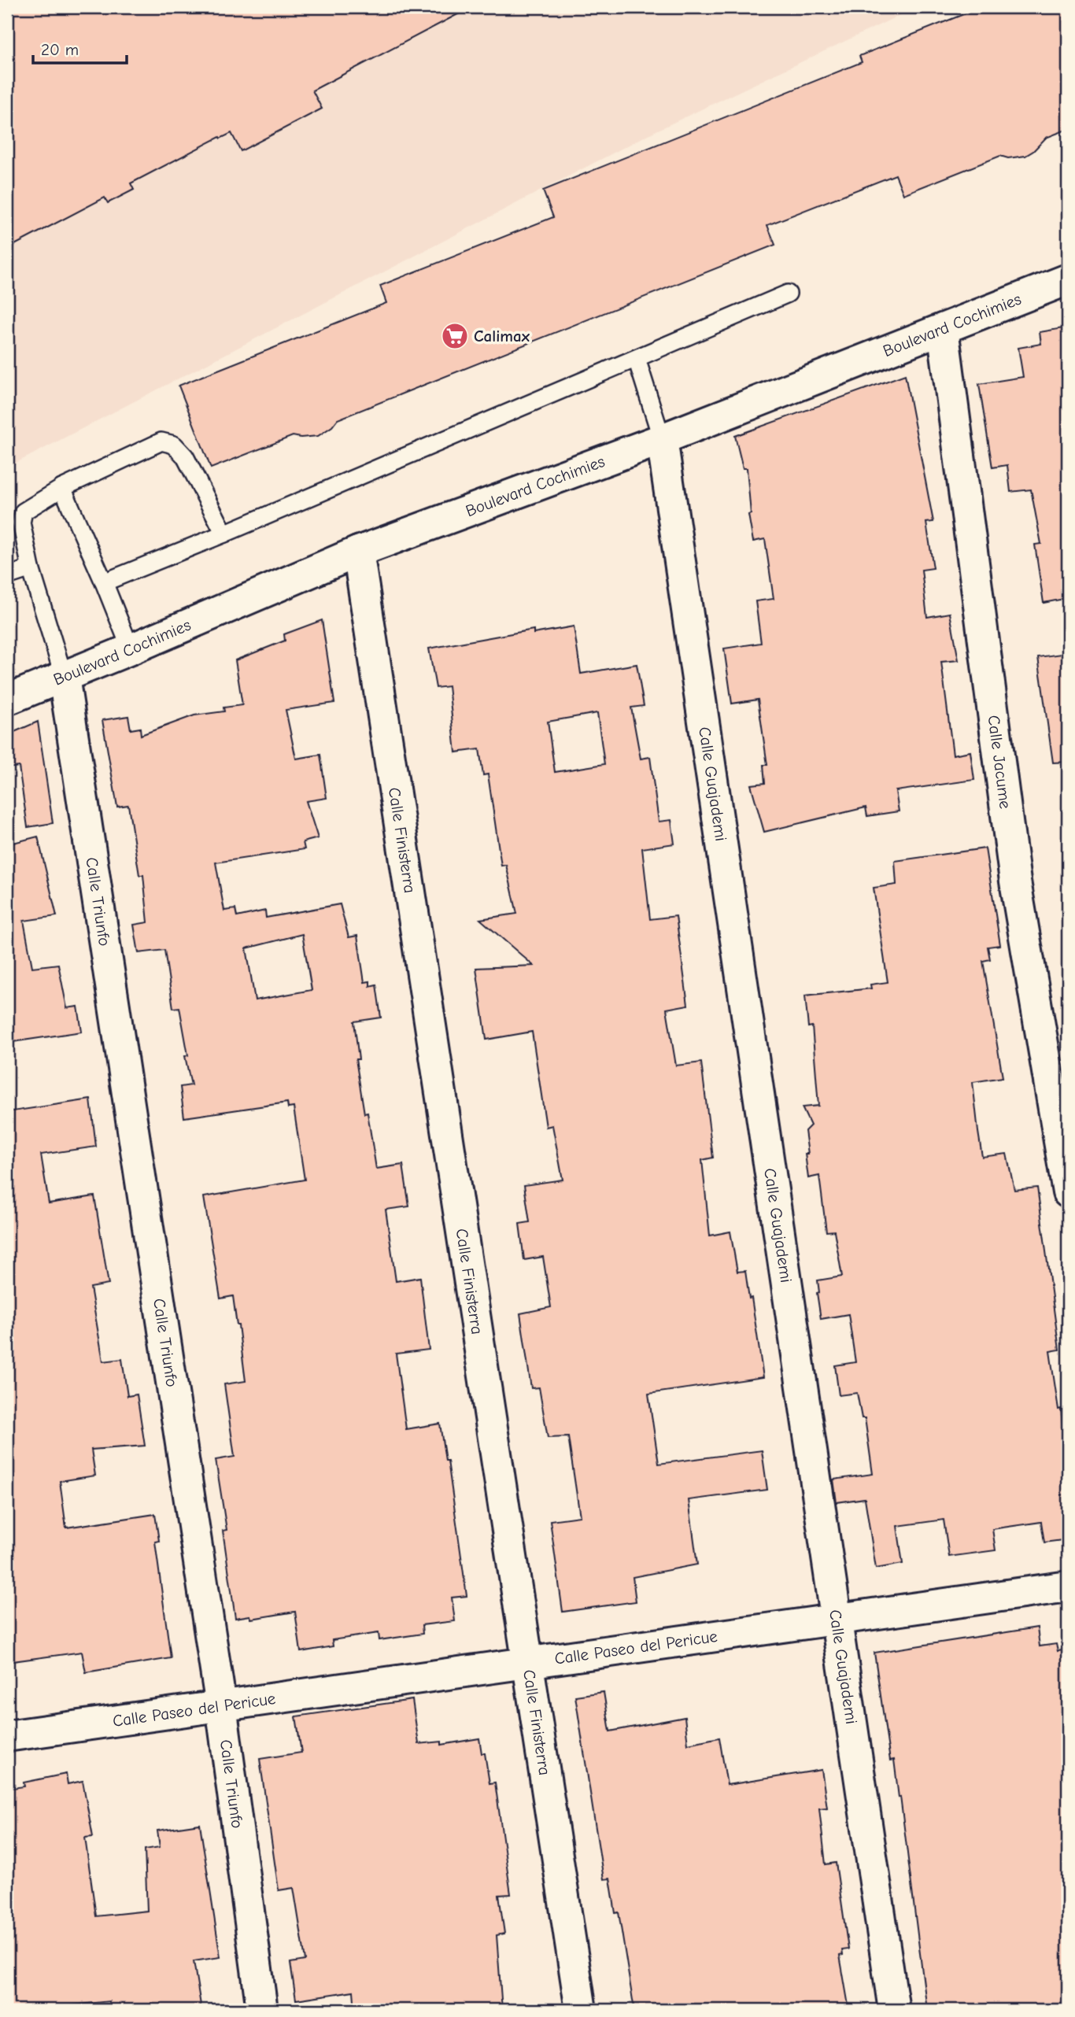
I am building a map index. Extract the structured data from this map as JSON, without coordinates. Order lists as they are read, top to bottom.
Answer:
{
  "streets": {
    "street": [
      "Boulevard Cochimies",
      "Calle Jacume",
      "Calle Guajademi",
      "Calle Finisterra",
      "Calle Triunfo",
      "Calle Paseo del Pericue"
    ]
  },
  "crossings": [
    ["Boulevard Cochimies", "Calle Jacume"],
    ["Boulevard Cochimies", "Calle Guajademi"],
    ["Boulevard Cochimies", "Calle Finisterra"],
    ["Boulevard Cochimies", "Calle Triunfo"],
    ["Calle Guajademi", "Calle Paseo del Pericue"],
    ["Calle Finisterra", "Calle Paseo del Pericue"],
    ["Calle Triunfo", "Calle Paseo del Pericue"]
  ],
  "places": {
    "supermarket": ["Calimax"]
  },
  "scale_bar": "20 m"
}
